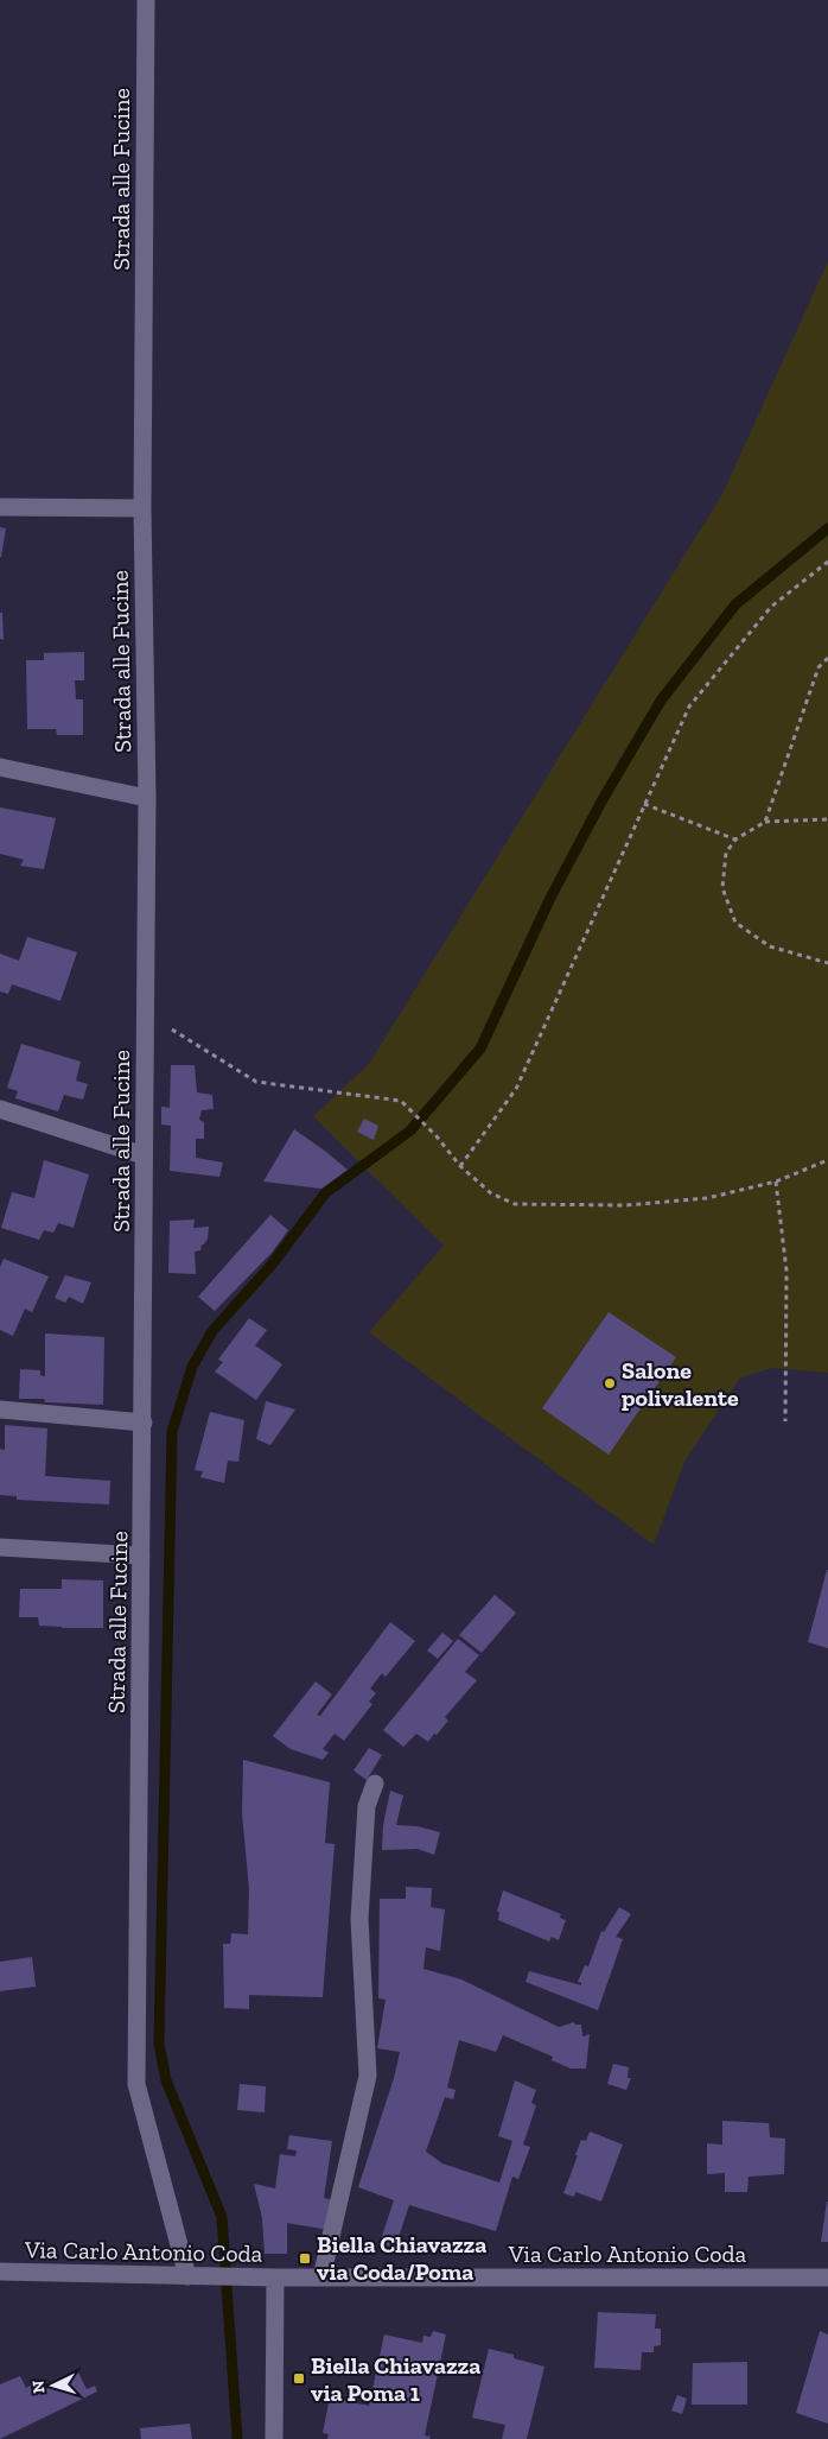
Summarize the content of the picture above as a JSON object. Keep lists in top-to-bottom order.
{
  "streets": {
    "street": ["Strada alle Fucine", "Via Carlo Antonio Coda"]
  },
  "crossings": [
    ["Strada alle Fucine", "Via Carlo Antonio Coda"]
  ],
  "places": {
    "other": ["Salone polivalente"],
    "transit": ["Biella Chiavazza via Coda/Poma", "Biella Chiavazza via Poma 1"]
  },
  "north": "left"
}
